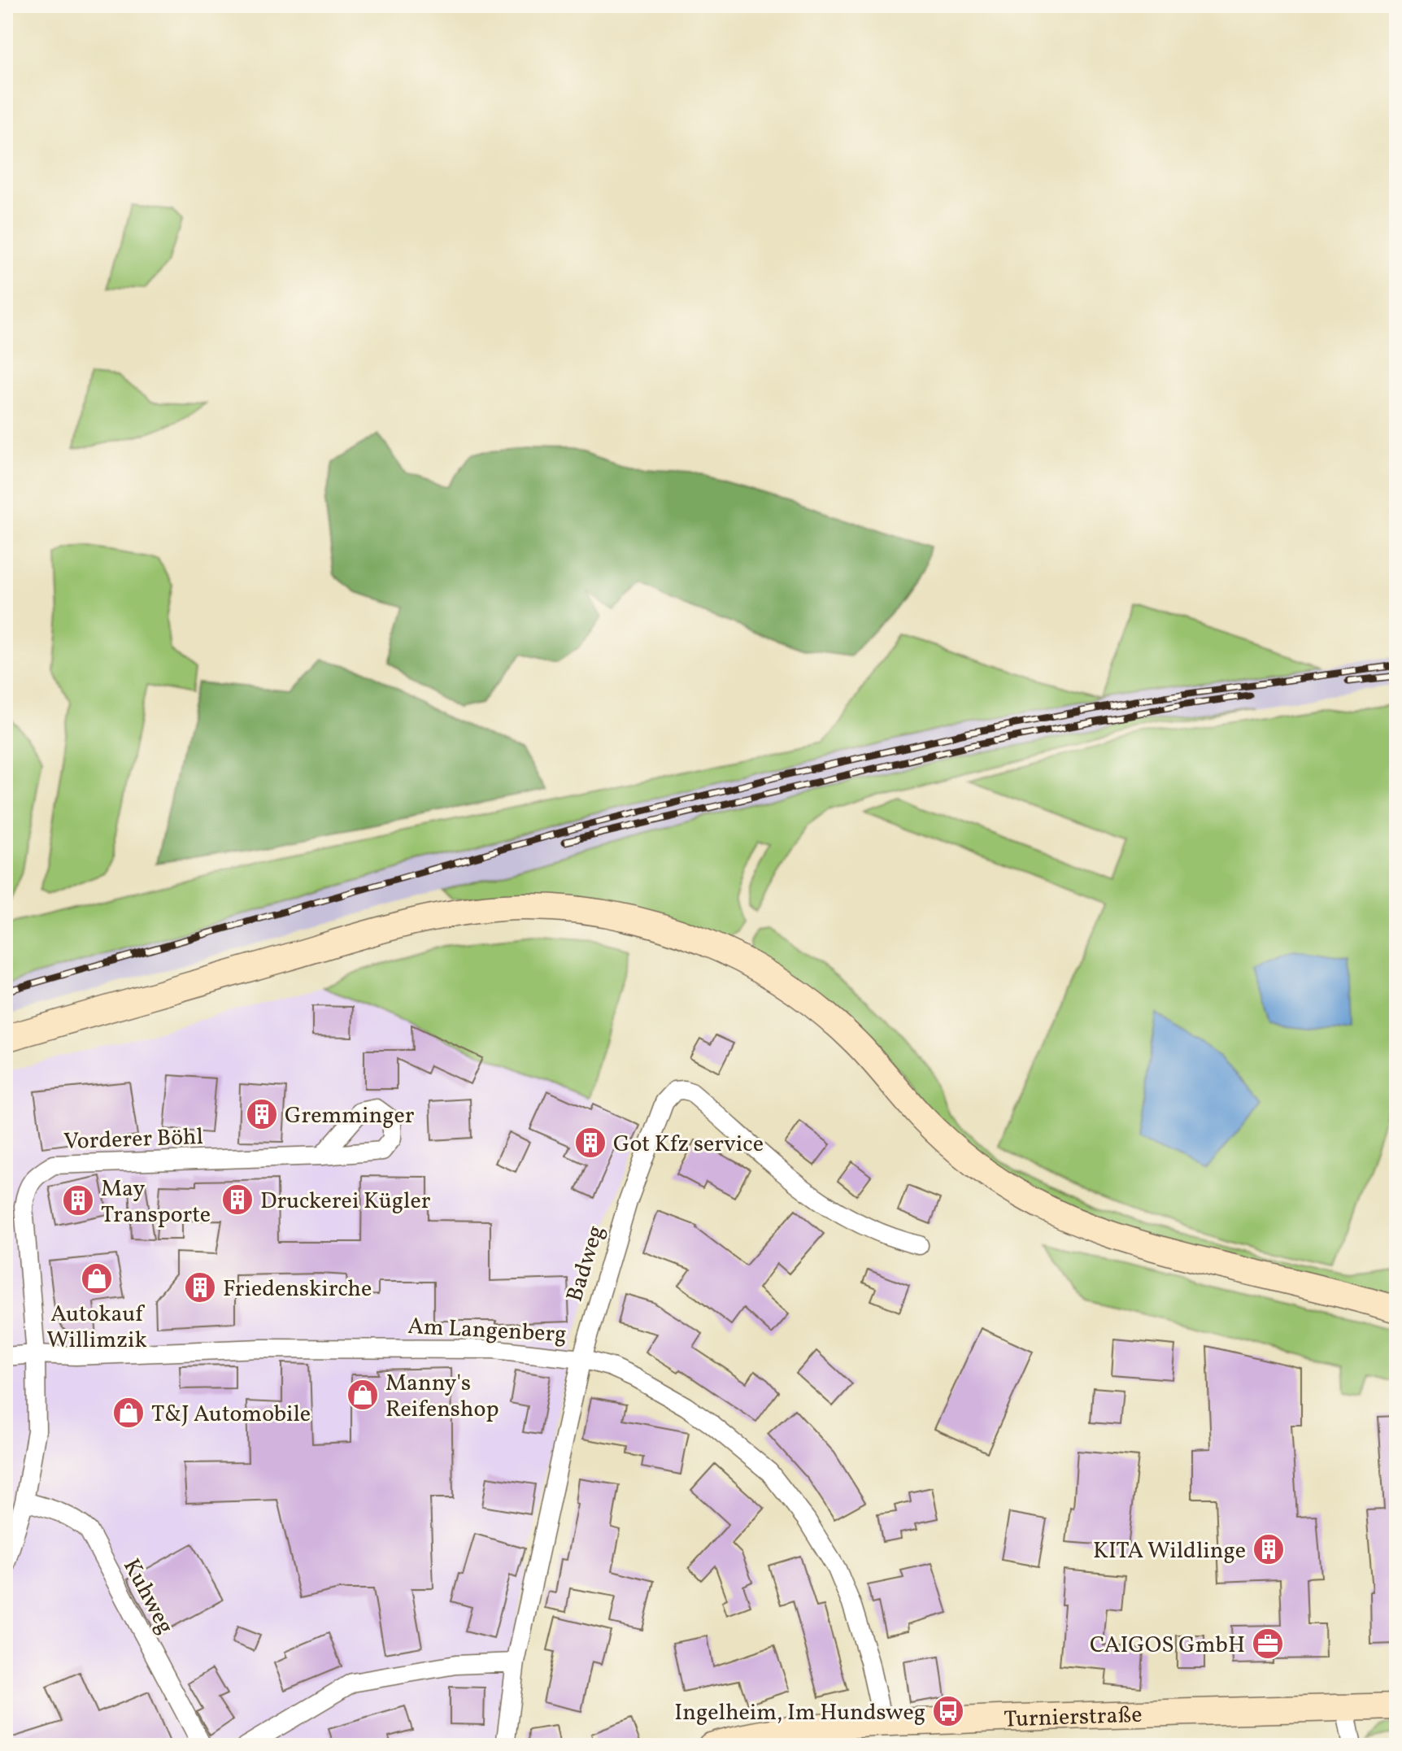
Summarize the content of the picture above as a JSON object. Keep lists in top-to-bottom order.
{
  "streets": {
    "main road": ["Turnierstraße"],
    "street": [
      "Vorderer Böhl",
      "Badweg",
      "Am Langenberg",
      "Kuhweg"
    ]
  },
  "crossings": [
    ["Vorderer Böhl", "Am Langenberg"],
    ["Vorderer Böhl", "Kuhweg"],
    ["Badweg", "Am Langenberg"],
    ["Am Langenberg", "Turnierstraße"]
  ],
  "places": {
    "building": [
      "Gremminger",
      "Got Kfz service",
      "Druckerei Kügler",
      "May Transporte",
      "Friedenskirche",
      "KITA Wildlinge"
    ],
    "shop": ["Autokauf Willimzik", "Manny's Reifenshop", "T&J Automobile"],
    "office": ["CAIGOS GmbH"],
    "bus stop": ["Ingelheim, Im Hundsweg"]
  }
}
